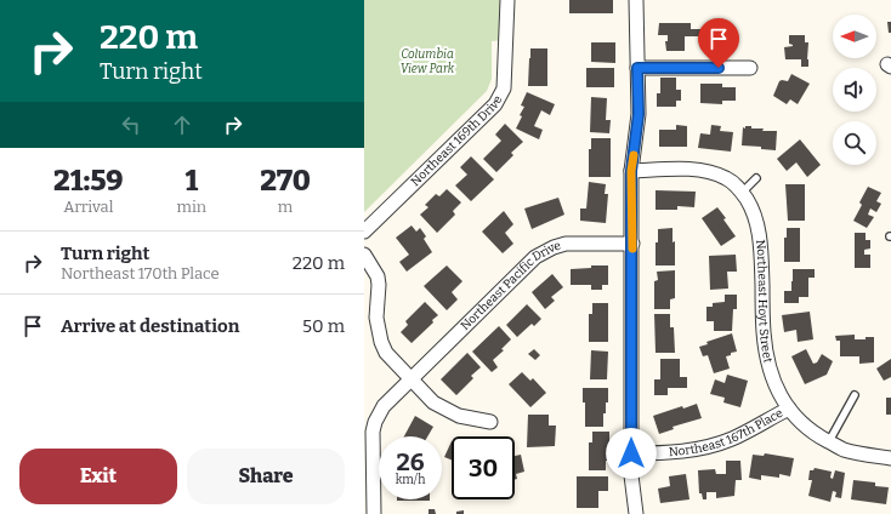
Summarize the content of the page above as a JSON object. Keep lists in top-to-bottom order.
{
  "streets": {
    "street": [
      "Northeast 169th Drive",
      "Northeast Pacific Drive",
      "Northeast Hoyt Street",
      "Northeast 167th Place"
    ]
  },
  "crossings": [
    ["Northeast Hoyt Street", "Northeast 167th Place"]
  ],
  "parks": ["Columbia View Park"],
  "north": "left",
  "page": {
    "turn": ["220 m", "Turn right"],
    "eta": [
      "21:59",
      "Arrival",
      "1",
      "min",
      "270",
      "m"
    ],
    "list": [
      {
        "name": "Turn right",
        "note": "Northeast 170th Place",
        "value": "220 m"
      },
      {
        "name": "Arrive at destination",
        "value": "50 m"
      }
    ],
    "speed": "26 km/h",
    "limit": "30",
    "buttons": ["Exit", "Share"]
  }
}
